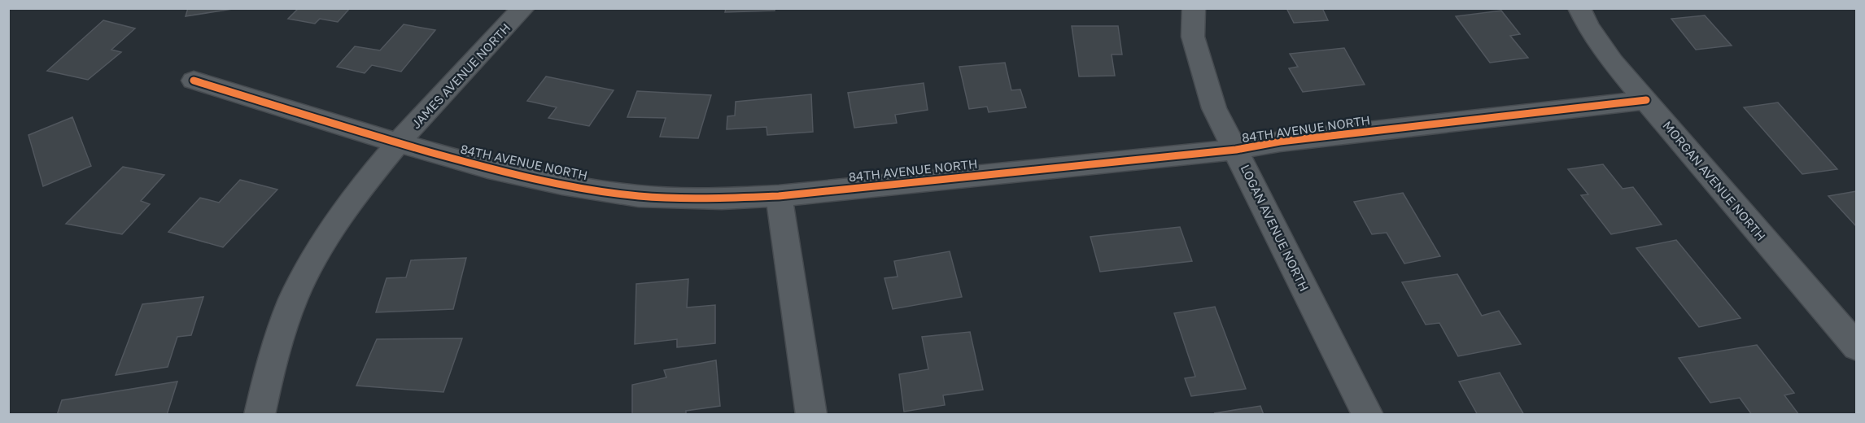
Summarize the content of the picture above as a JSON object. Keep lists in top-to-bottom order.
{
  "streets": {
    "street": [
      "JAMES AVENUE NORTH",
      "84TH AVENUE NORTH",
      "MORGAN AVENUE NORTH",
      "LOGAN AVENUE NORTH"
    ]
  },
  "crossings": [
    ["JAMES AVENUE NORTH", "84TH AVENUE NORTH"],
    ["84TH AVENUE NORTH", "MORGAN AVENUE NORTH"],
    ["84TH AVENUE NORTH", "LOGAN AVENUE NORTH"]
  ]
}
